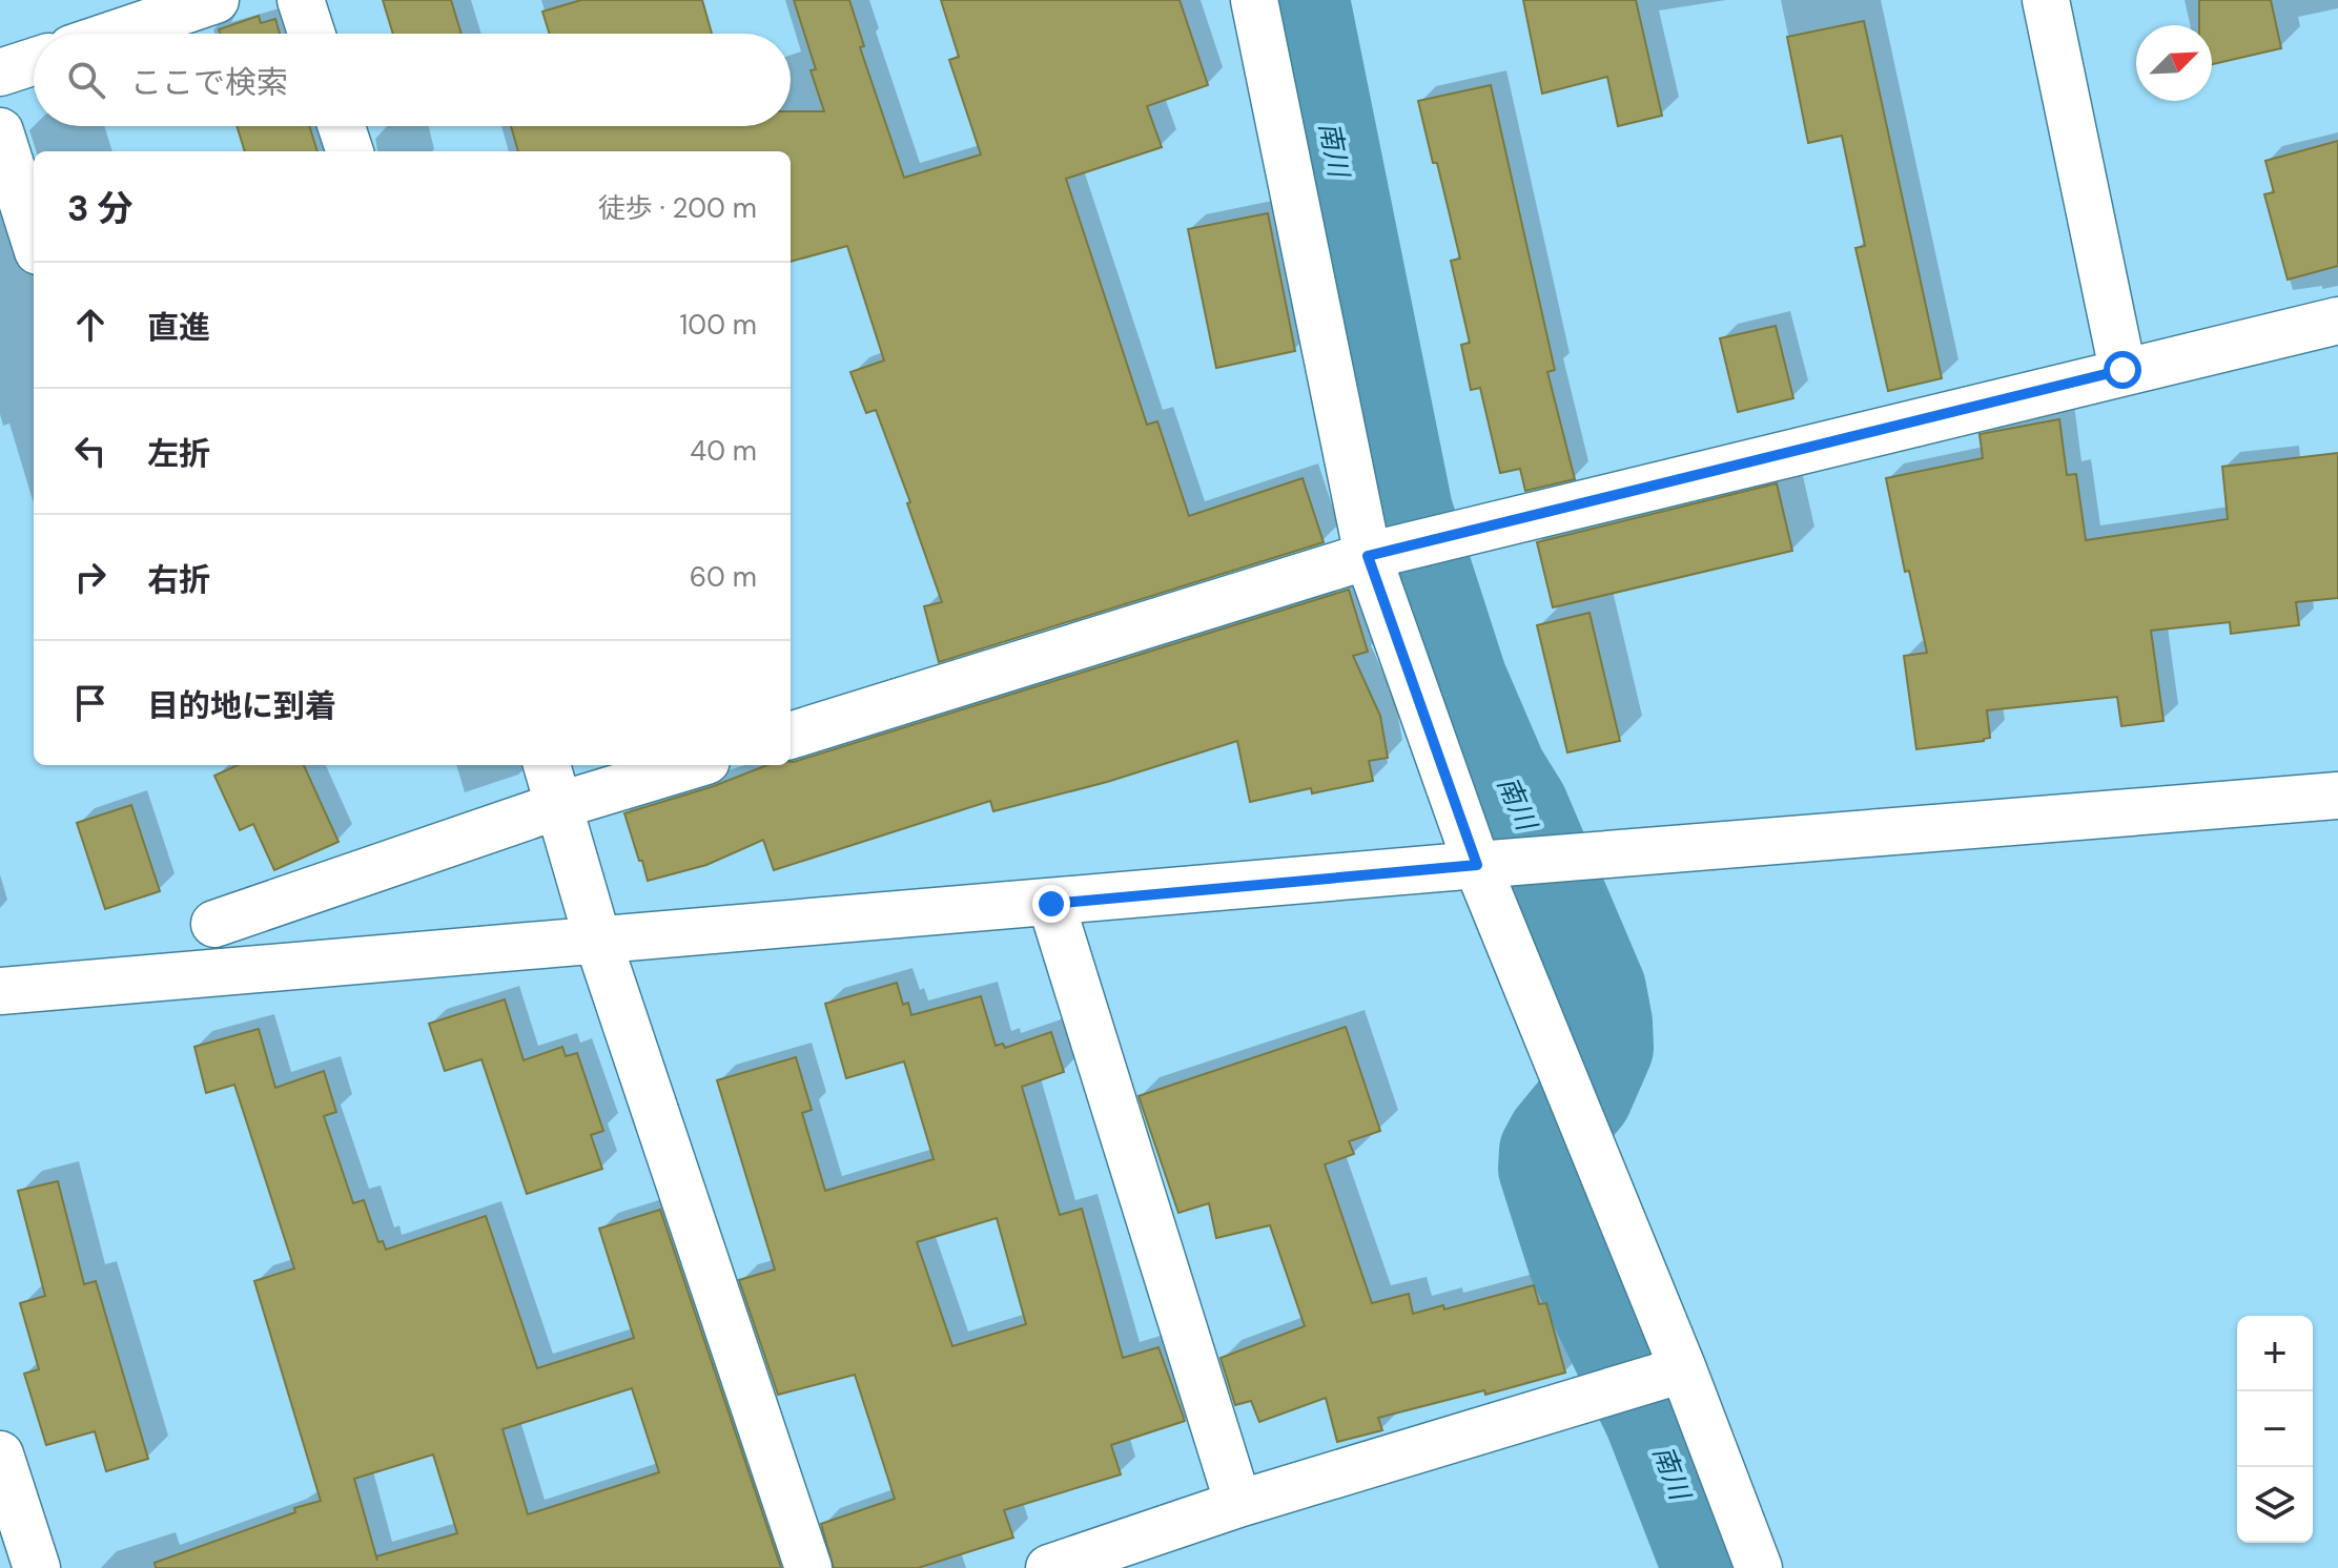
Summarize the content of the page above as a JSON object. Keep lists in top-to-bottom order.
{
  "water": ["南川"],
  "north": "top right",
  "page": {
    "search": "ここで検索",
    "heading": ["3 分", "徒歩 · 200 m"],
    "list": [
      ["直進", "100 m"],
      ["左折", "40 m"],
      ["右折", "60 m"],
      "目的地に到着"
    ],
    "map_buttons": ["+", "−"]
  }
}
